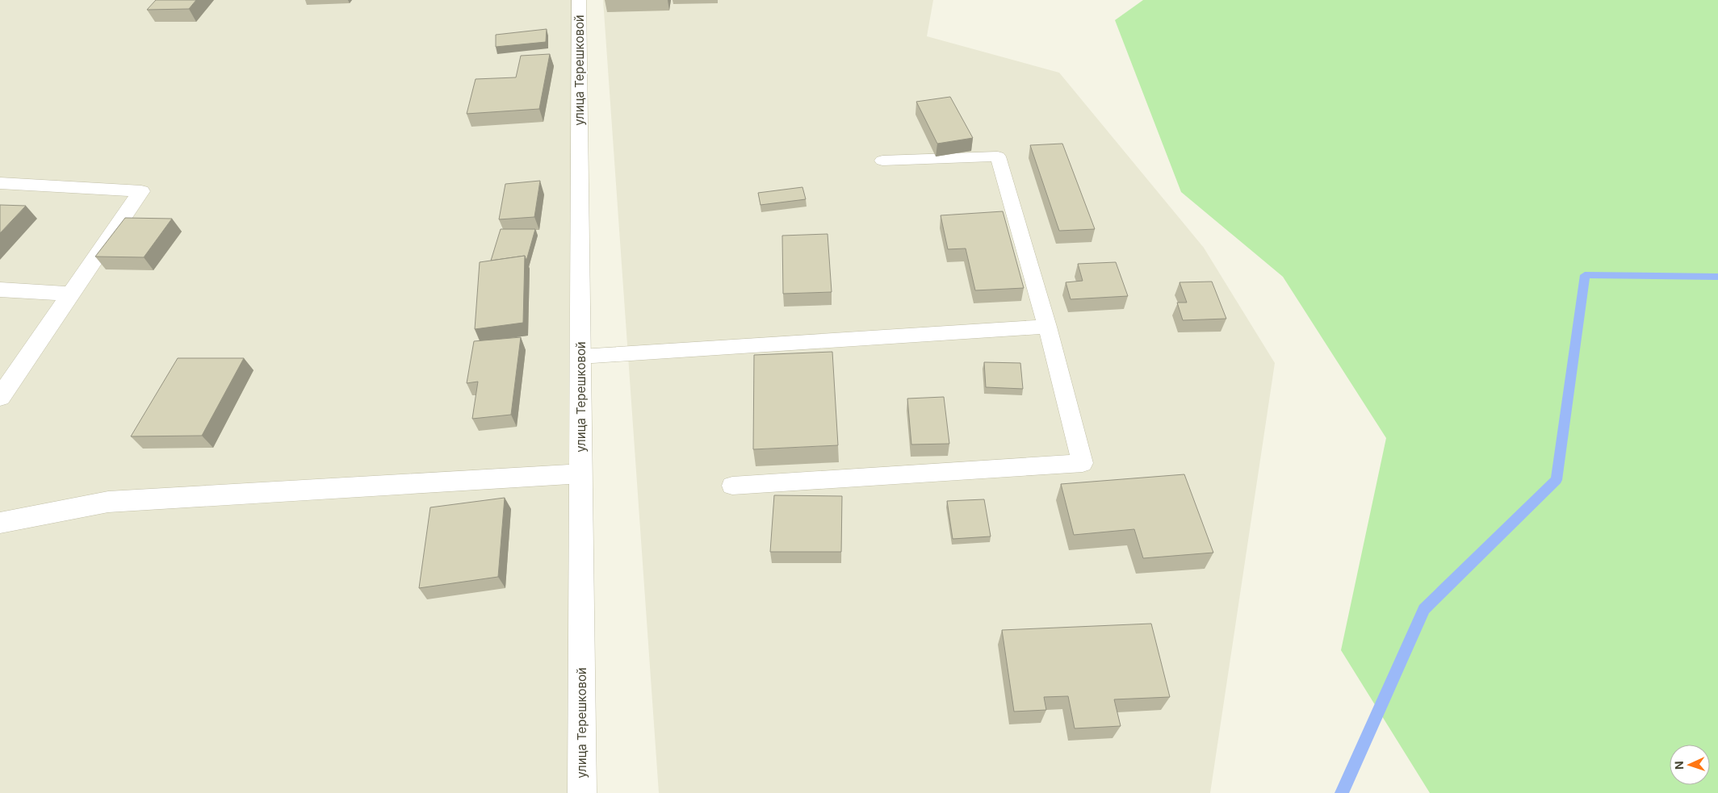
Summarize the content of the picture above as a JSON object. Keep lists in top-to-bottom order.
{
  "streets": {
    "street": ["улица Терешковой"]
  },
  "north": "left"
}
